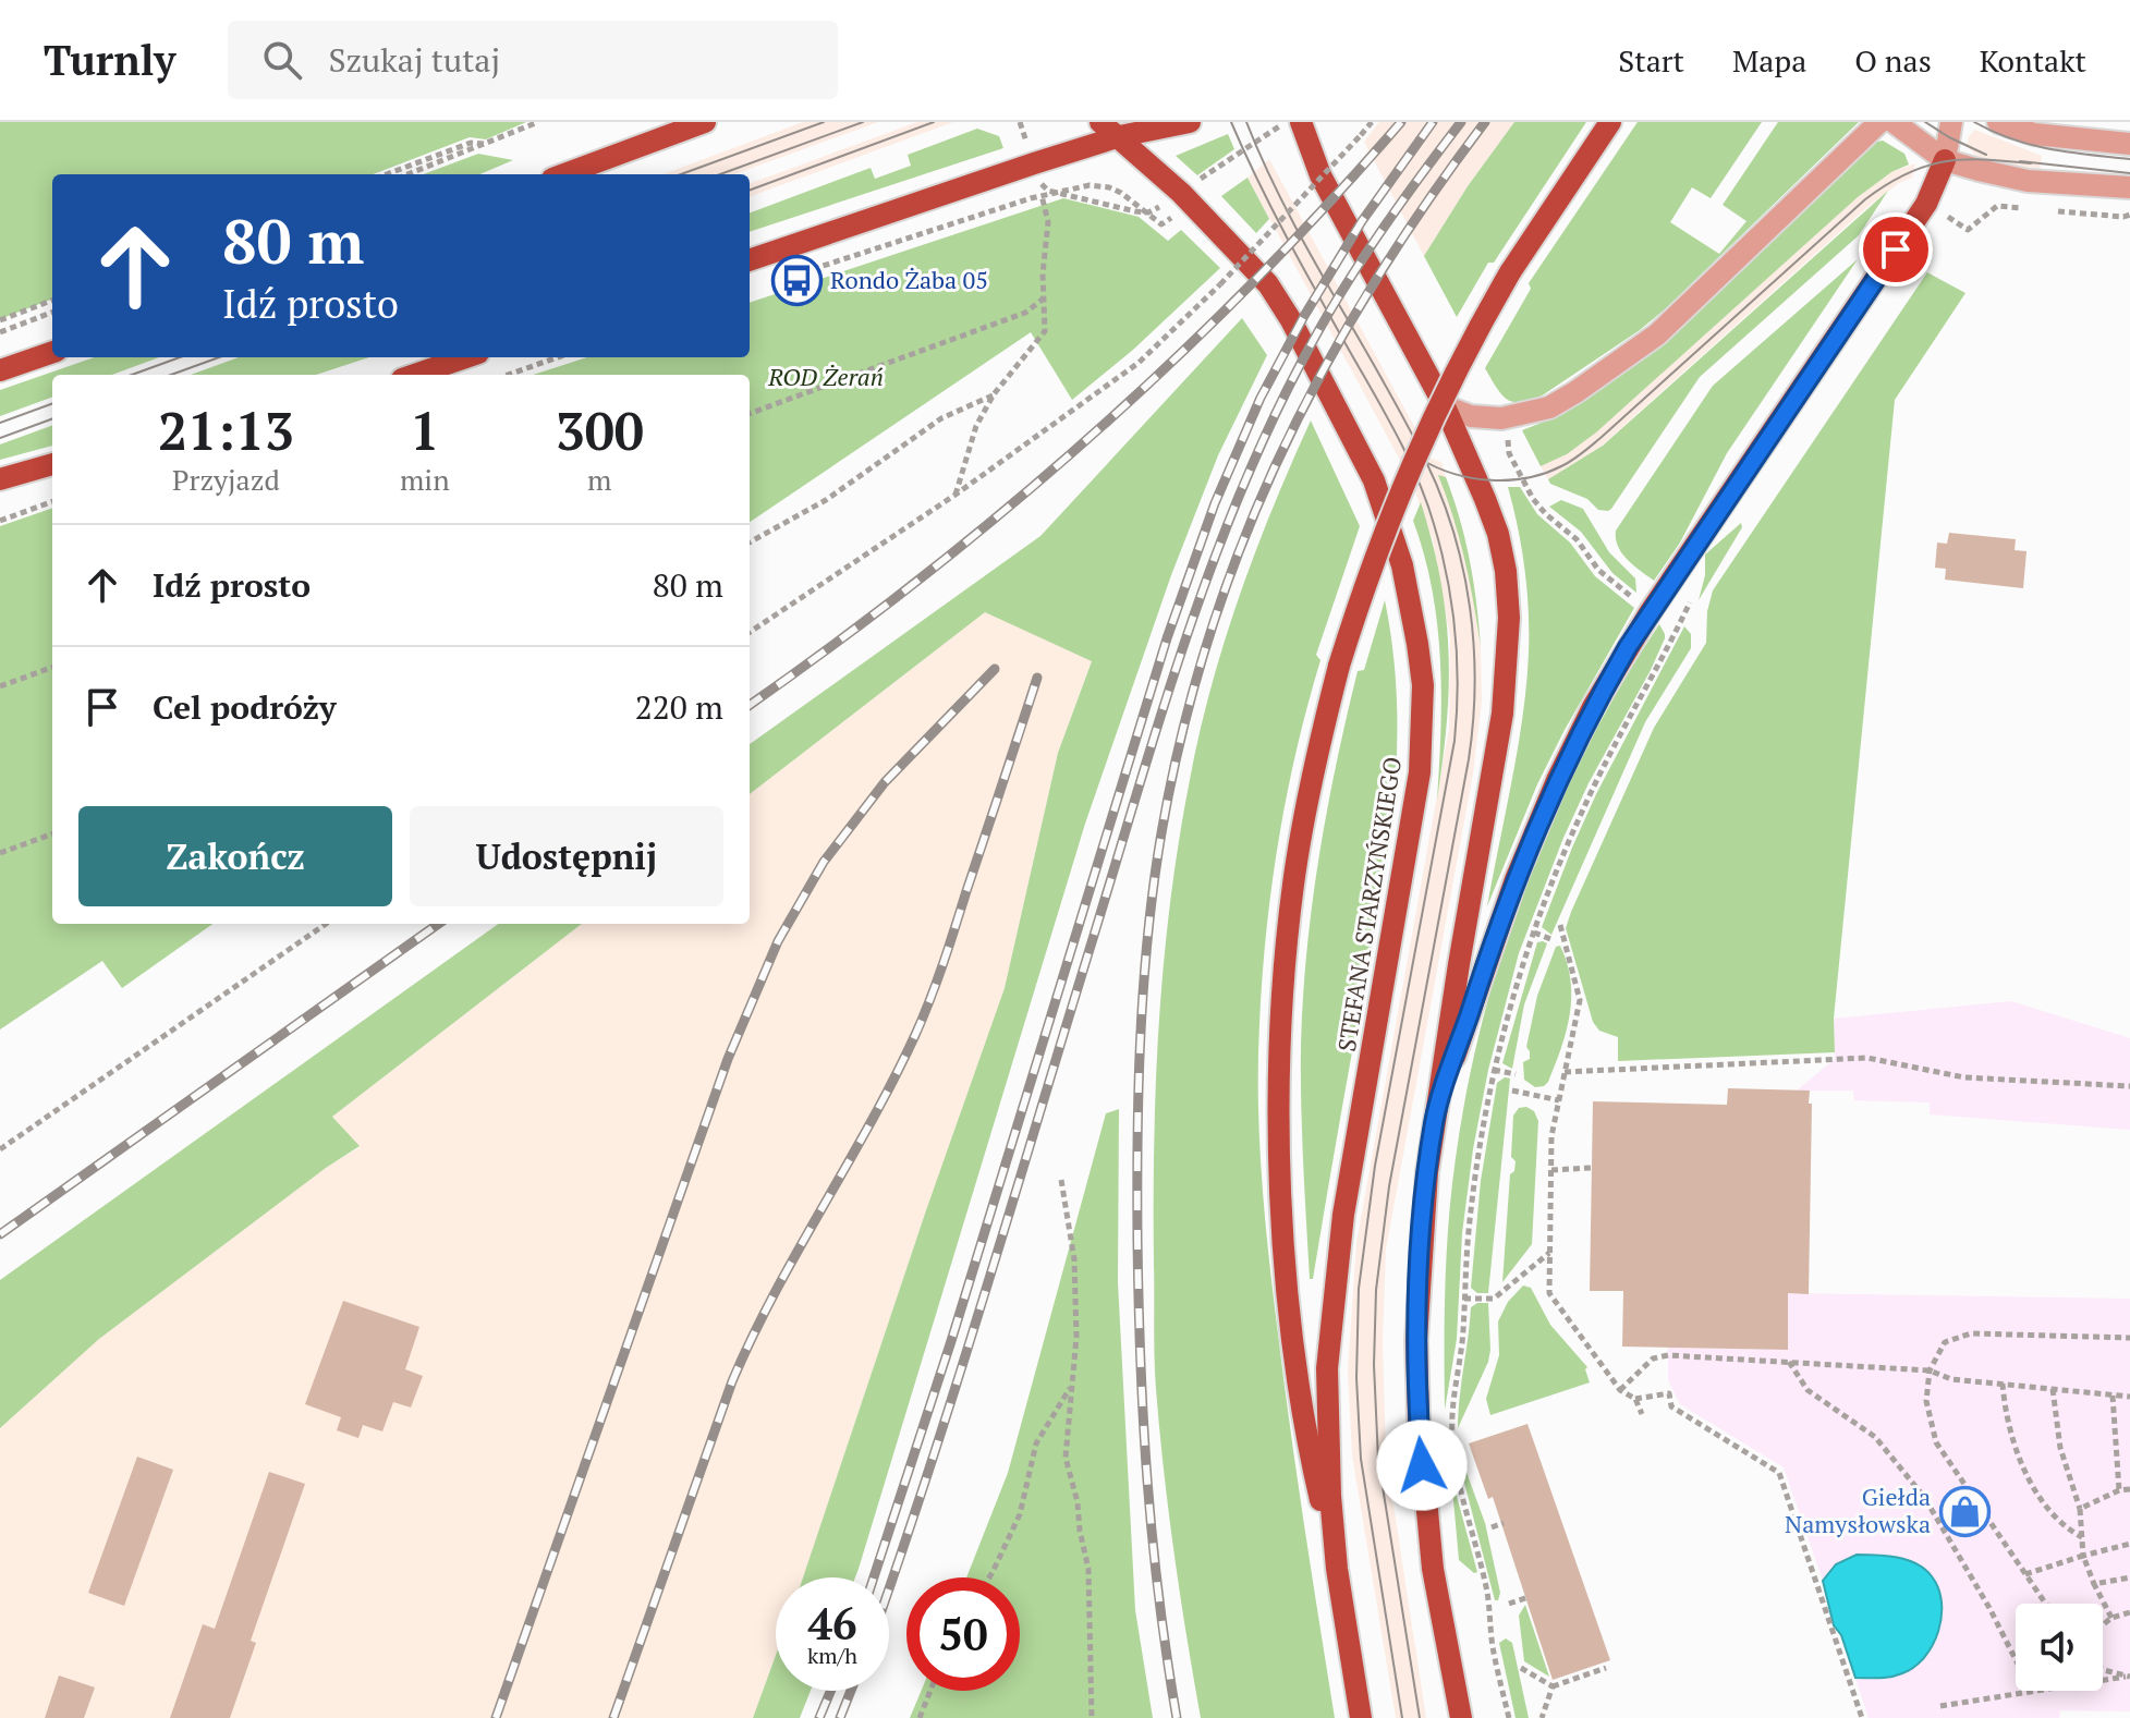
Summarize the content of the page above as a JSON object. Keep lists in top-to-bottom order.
{
  "streets": {
    "main road": ["STEFANA STARZYŃSKIEGO"]
  },
  "parks": ["ROD Żerań"],
  "places": {
    "bus stop": ["Rondo Żaba 05"],
    "shop": ["Giełda Namysłowska"]
  },
  "page": {
    "header": "Turnly",
    "search": "Szukaj tutaj",
    "nav": [
      "Start",
      "Mapa",
      "O nas",
      "Kontakt"
    ],
    "turn": ["80 m", "Idź prosto"],
    "eta": [
      "21:13",
      "Przyjazd",
      "1",
      "min",
      "300",
      "m"
    ],
    "list": [
      {
        "name": "Idź prosto",
        "value": "80 m"
      },
      {
        "name": "Cel podróży",
        "value": "220 m"
      }
    ],
    "buttons": ["Zakończ", "Udostępnij"],
    "speed": "46 km/h",
    "limit": "50"
  }
}
